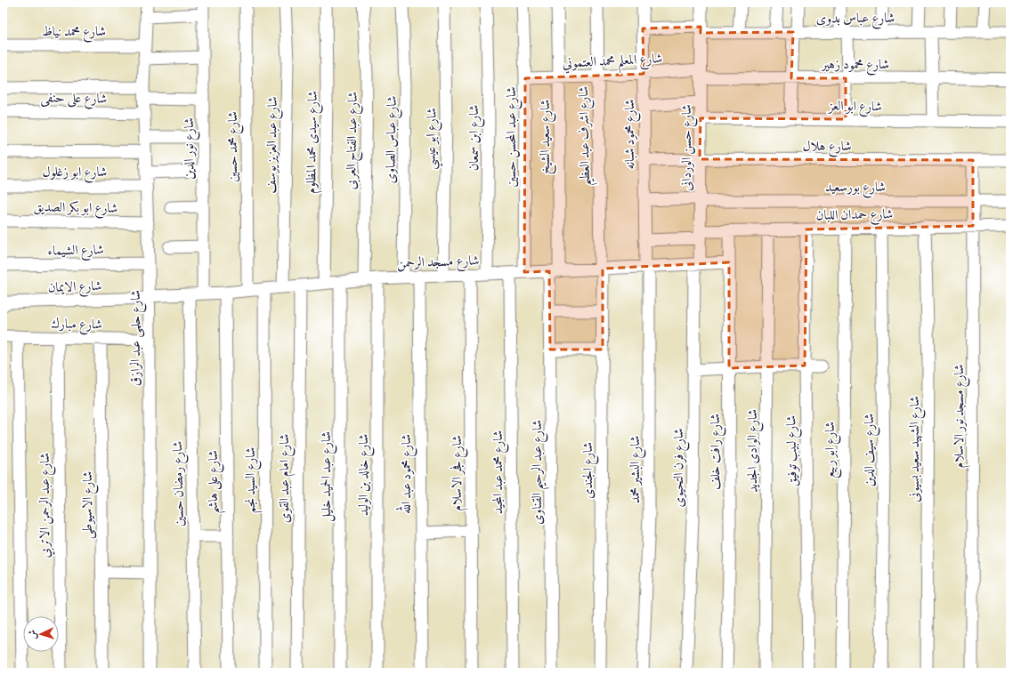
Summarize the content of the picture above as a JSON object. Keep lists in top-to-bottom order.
{
  "streets": {
    "street": [
      "شارع عباس بدوى",
      "شارع محمد نياظ",
      "شارع المعلم محمد العتموني",
      "شارع محمود زهير",
      "شارع على حنفى",
      "شارع ابو العز",
      "شارع محمود شبانه",
      "شارع اشرف عبد العظيم",
      "شارع عبد المحسن حسين",
      "شارع سعيد الشيخ",
      "شارع ابن سمعان",
      "شارع ابو عيسي",
      "شارع عباس الصاوى",
      "شارع عبد الفتاح العربى",
      "شارع سيدى محمد المظلوم",
      "شارع عبد العزيز يوسف",
      "شارع هلال",
      "شارع محمد حسين",
      "شارع حسن الوردانى",
      "شارع نور الدين",
      "شارع ابو زغلول",
      "شارع بورسعيد",
      "شارع ابو بكر الصديق",
      "شارع حمدان اللبان",
      "شارع الشيماء",
      "شارع مسجد الرحمن",
      "شارع الايمان",
      "شارع مبارك",
      "شارع حلمى عبد الرازق",
      "شارع مسجد نور الاسلام",
      "شارع الشهيد سعيد بسيونى",
      "شارع ابو ربيع",
      "شارع سيف الدين",
      "شارع الوادى الجديد",
      "شارع لبيب توفيق",
      "شارع رافت خلف",
      "شارع فرن التحيوى",
      "شارع البشير محمد",
      "شارع الجندى",
      "شارع محمد عبد المجيد",
      "شارع عبد الرحيم القناوى",
      "شارع فجر الاسلام",
      "شارع محمود عبد الله",
      "شارع خالد بن الوليد",
      "شارع عبد الحميد خليل",
      "شارع امام عبد القوى",
      "شارع السيد نجم",
      "شارع على هاشم",
      "شارع رمضان حسين",
      "شارع عبد الرحمن الاتربي",
      "شارع الاسيوطى"
    ]
  },
  "crossings": [
    ["شارع عباس بدوى", "شارع محمود شبانه"],
    ["شارع عباس بدوى", "شارع حسن الوردانى"],
    ["شارع محمد نياظ", "شارع حلمى عبد الرازق"],
    ["شارع المعلم محمد العتموني", "شارع محمود زهير"],
    ["شارع المعلم محمد العتموني", "شارع محمود شبانه"],
    ["شارع المعلم محمد العتموني", "شارع اشرف عبد العظيم"],
    ["شارع المعلم محمد العتموني", "شارع عبد المحسن حسين"],
    ["شارع المعلم محمد العتموني", "شارع سعيد الشيخ"],
    ["شارع المعلم محمد العتموني", "شارع حسن الوردانى"],
    ["شارع محمود زهير", "شارع حسن الوردانى"],
    ["شارع على حنفى", "شارع حلمى عبد الرازق"],
    ["شارع ابو العز", "شارع حسن الوردانى"],
    ["شارع محمود شبانه", "شارع هلال"],
    ["شارع محمود شبانه", "شارع بورسعيد"],
    ["شارع محمود شبانه", "شارع حمدان اللبان"],
    ["شارع محمود شبانه", "شارع مسجد الرحمن"],
    ["شارع محمود شبانه", "شارع البشير محمد"],
    ["شارع اشرف عبد العظيم", "شارع مسجد الرحمن"],
    ["شارع اشرف عبد العظيم", "شارع الجندى"],
    ["شارع عبد المحسن حسين", "شارع مسجد الرحمن"],
    ["شارع سعيد الشيخ", "شارع مسجد الرحمن"],
    ["شارع سعيد الشيخ", "شارع عبد الرحيم القناوى"],
    ["شارع ابن سمعان", "شارع مسجد الرحمن"],
    ["شارع ابو عيسي", "شارع مسجد الرحمن"],
    ["شارع عباس الصاوى", "شارع مسجد الرحمن"],
    ["شارع عبد الفتاح العربى", "شارع مسجد الرحمن"],
    ["شارع سيدى محمد المظلوم", "شارع مسجد الرحمن"],
    ["شارع عبد العزيز يوسف", "شارع مسجد الرحمن"],
    ["شارع هلال", "شارع حسن الوردانى"],
    ["شارع هلال", "شارع مسجد نور الاسلام"],
    ["شارع محمد حسين", "شارع مسجد الرحمن"],
    ["شارع حسن الوردانى", "شارع بورسعيد"],
    ["شارع حسن الوردانى", "شارع حمدان اللبان"],
    ["شارع حسن الوردانى", "شارع مسجد الرحمن"],
    ["شارع حسن الوردانى", "شارع فرن التحيوى"],
    ["شارع نور الدين", "شارع مسجد الرحمن"],
    ["شارع ابو زغلول", "شارع حلمى عبد الرازق"],
    ["شارع بورسعيد", "شارع مسجد نور الاسلام"],
    ["شارع ابو بكر الصديق", "شارع حلمى عبد الرازق"],
    ["شارع حمدان اللبان", "شارع مسجد نور الاسلام"],
    ["شارع حمدان اللبان", "شارع الشهيد سعيد بسيونى"],
    ["شارع حمدان اللبان", "شارع ابو ربيع"],
    ["شارع حمدان اللبان", "شارع سيف الدين"],
    ["شارع حمدان اللبان", "شارع الوادى الجديد"],
    ["شارع حمدان اللبان", "شارع لبيب توفيق"],
    ["شارع حمدان اللبان", "شارع رافت خلف"],
    ["شارع الشيماء", "شارع حلمى عبد الرازق"],
    ["شارع مسجد الرحمن", "شارع الايمان"],
    ["شارع مسجد الرحمن", "شارع حلمى عبد الرازق"],
    ["شارع مسجد الرحمن", "شارع رافت خلف"],
    ["شارع مسجد الرحمن", "شارع فرن التحيوى"],
    ["شارع مسجد الرحمن", "شارع البشير محمد"],
    ["شارع مسجد الرحمن", "شارع الجندى"],
    ["شارع مسجد الرحمن", "شارع محمد عبد المجيد"],
    ["شارع مسجد الرحمن", "شارع عبد الرحيم القناوى"],
    ["شارع مسجد الرحمن", "شارع فجر الاسلام"],
    ["شارع مسجد الرحمن", "شارع محمود عبد الله"],
    ["شارع مسجد الرحمن", "شارع خالد بن الوليد"],
    ["شارع مسجد الرحمن", "شارع عبد الحميد خليل"],
    ["شارع مسجد الرحمن", "شارع امام عبد القوى"],
    ["شارع مسجد الرحمن", "شارع السيد نجم"],
    ["شارع مسجد الرحمن", "شارع على هاشم"],
    ["شارع مسجد الرحمن", "شارع رمضان حسين"],
    ["شارع الايمان", "شارع حلمى عبد الرازق"],
    ["شارع مبارك", "شارع حلمى عبد الرازق"],
    ["شارع مبارك", "شارع عبد الرحمن الاتربي"],
    ["شارع مبارك", "شارع الاسيوطى"]
  ],
  "north": "left"
}
